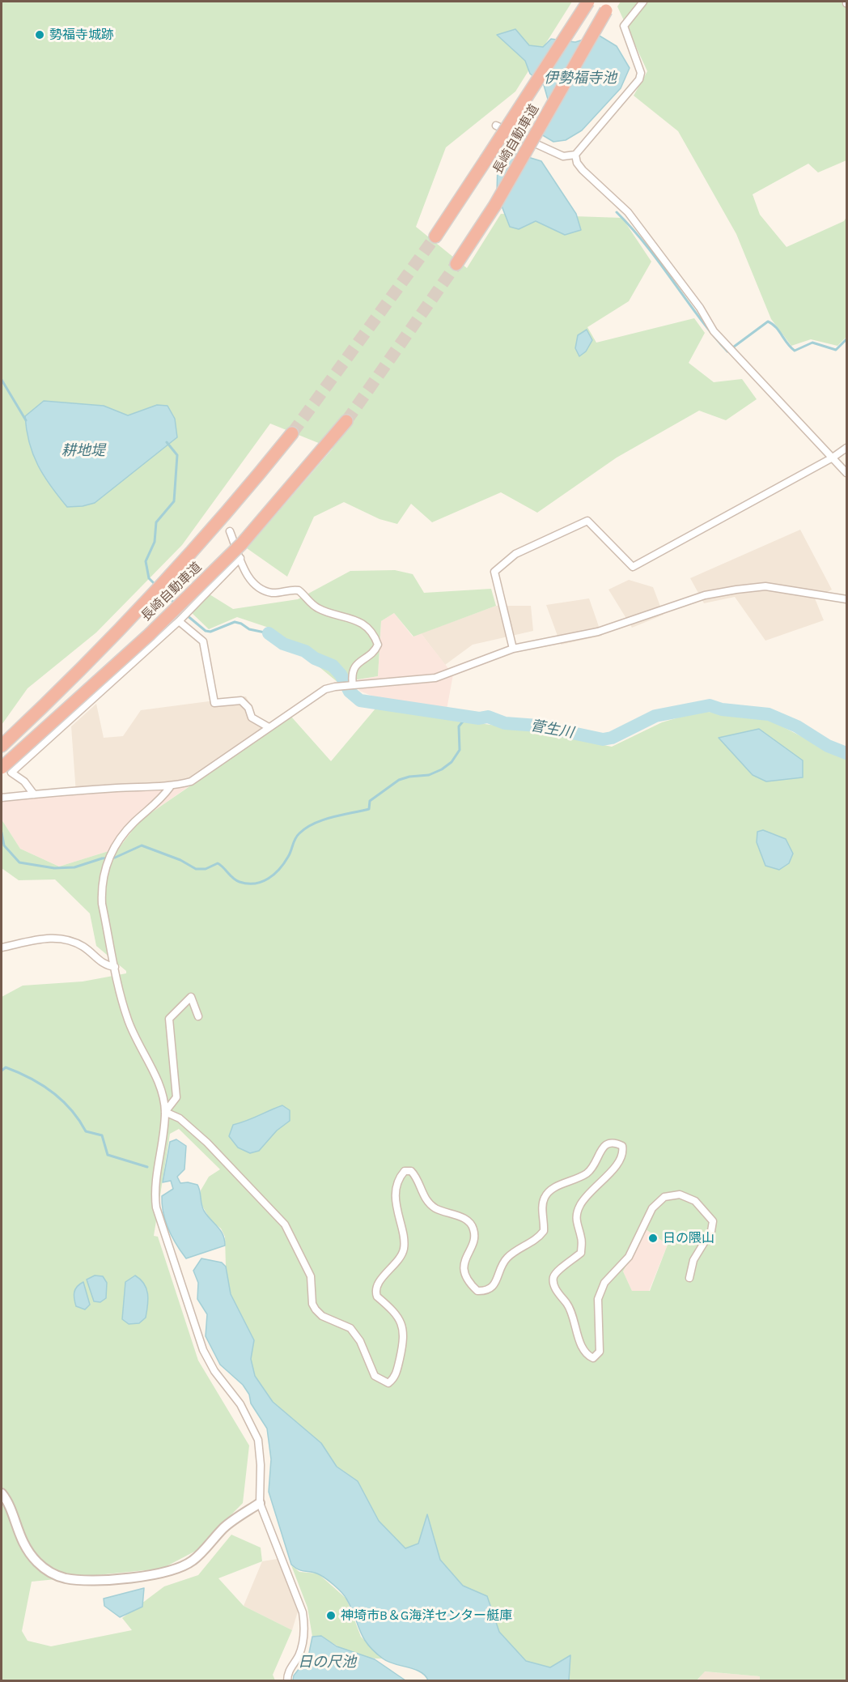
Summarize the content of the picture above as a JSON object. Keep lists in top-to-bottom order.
{
  "streets": {
    "highway": ["長崎自動車道"]
  },
  "water": [
    "伊勢福寺池",
    "耕地堤",
    "菅生川",
    "日の尺池"
  ],
  "places": ["勢福寺城跡", "日の隈山", "神埼市B＆G海洋センター艇庫"]
}
